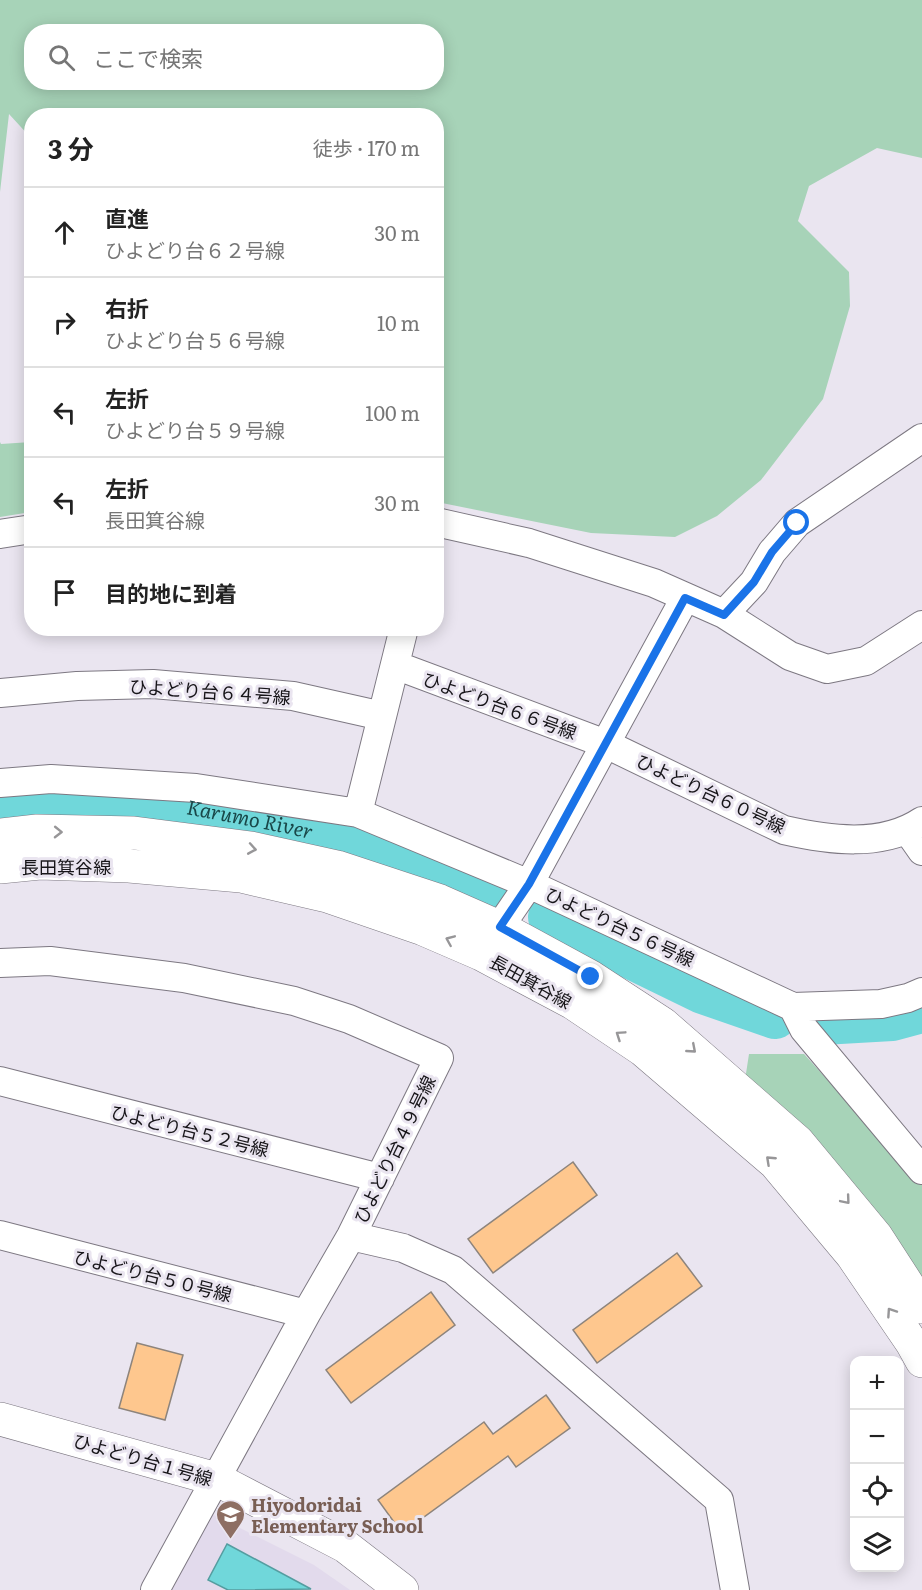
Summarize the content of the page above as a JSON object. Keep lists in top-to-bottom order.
{
  "streets": {
    "street": [
      "ひよどり台６４号線",
      "ひよどり台６６号線",
      "ひよどり台６０号線",
      "長田箕谷線",
      "ひよどり台５６号線",
      "ひよどり台５２号線",
      "ひよどり台４９号線",
      "ひよどり台５０号線",
      "ひよどり台１号線"
    ]
  },
  "crossings": [
    ["ひよどり台６６号線", "ひよどり台６０号線"],
    ["ひよどり台５２号線", "ひよどり台４９号線"],
    ["ひよどり台４９号線", "ひよどり台５０号線"],
    ["ひよどり台４９号線", "ひよどり台１号線"]
  ],
  "water": ["Karumo River"],
  "places": {
    "school or university": ["Hiyodoridai Elementary School"]
  },
  "page": {
    "search": "ここで検索",
    "heading": ["3 分", "徒歩 · 170 m"],
    "list": [
      ["直進", "ひよどり台６２号線", "30 m"],
      ["右折", "ひよどり台５６号線", "10 m"],
      ["左折", "ひよどり台５９号線", "100 m"],
      ["左折", "長田箕谷線", "30 m"],
      "目的地に到着"
    ],
    "map_buttons": ["+", "−"]
  }
}
